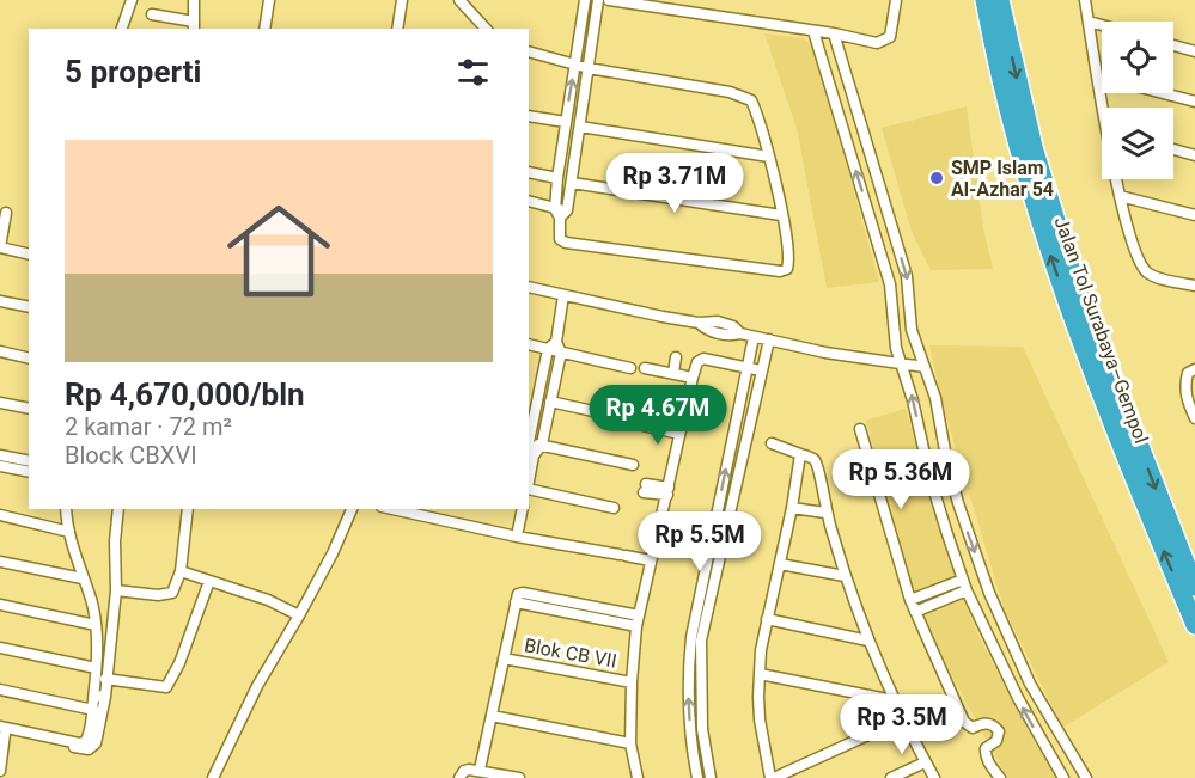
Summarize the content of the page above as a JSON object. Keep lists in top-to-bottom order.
{
  "streets": {
    "highway": ["Jalan Tol Surabaya–Gempol"],
    "street": ["Blok CB VII"]
  },
  "places": ["SMP Islam Al-Azhar 54"],
  "page": {
    "heading": "5 properti",
    "list": [
      {
        "name": "Rp 4,670,000/bln",
        "note": "2 kamar · 72 m² · Block CBXVI"
      }
    ],
    "price": [
      "Rp 3.71M",
      "Rp 4.67M",
      "Rp 5.36M",
      "Rp 5.5M",
      "Rp 3.5M"
    ]
  }
}
